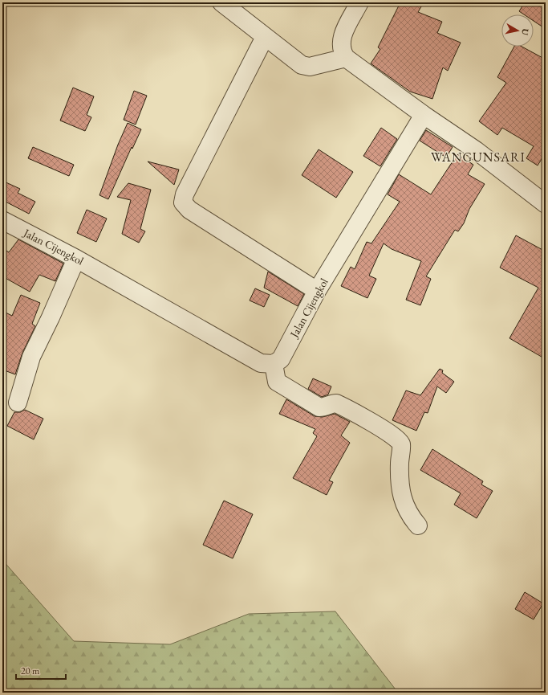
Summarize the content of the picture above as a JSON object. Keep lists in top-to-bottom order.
{
  "streets": {
    "street": ["Jalan Cijengkol"]
  },
  "districts": ["WANGUNSARI"],
  "scale_bar": "20 m",
  "north": "right"
}
